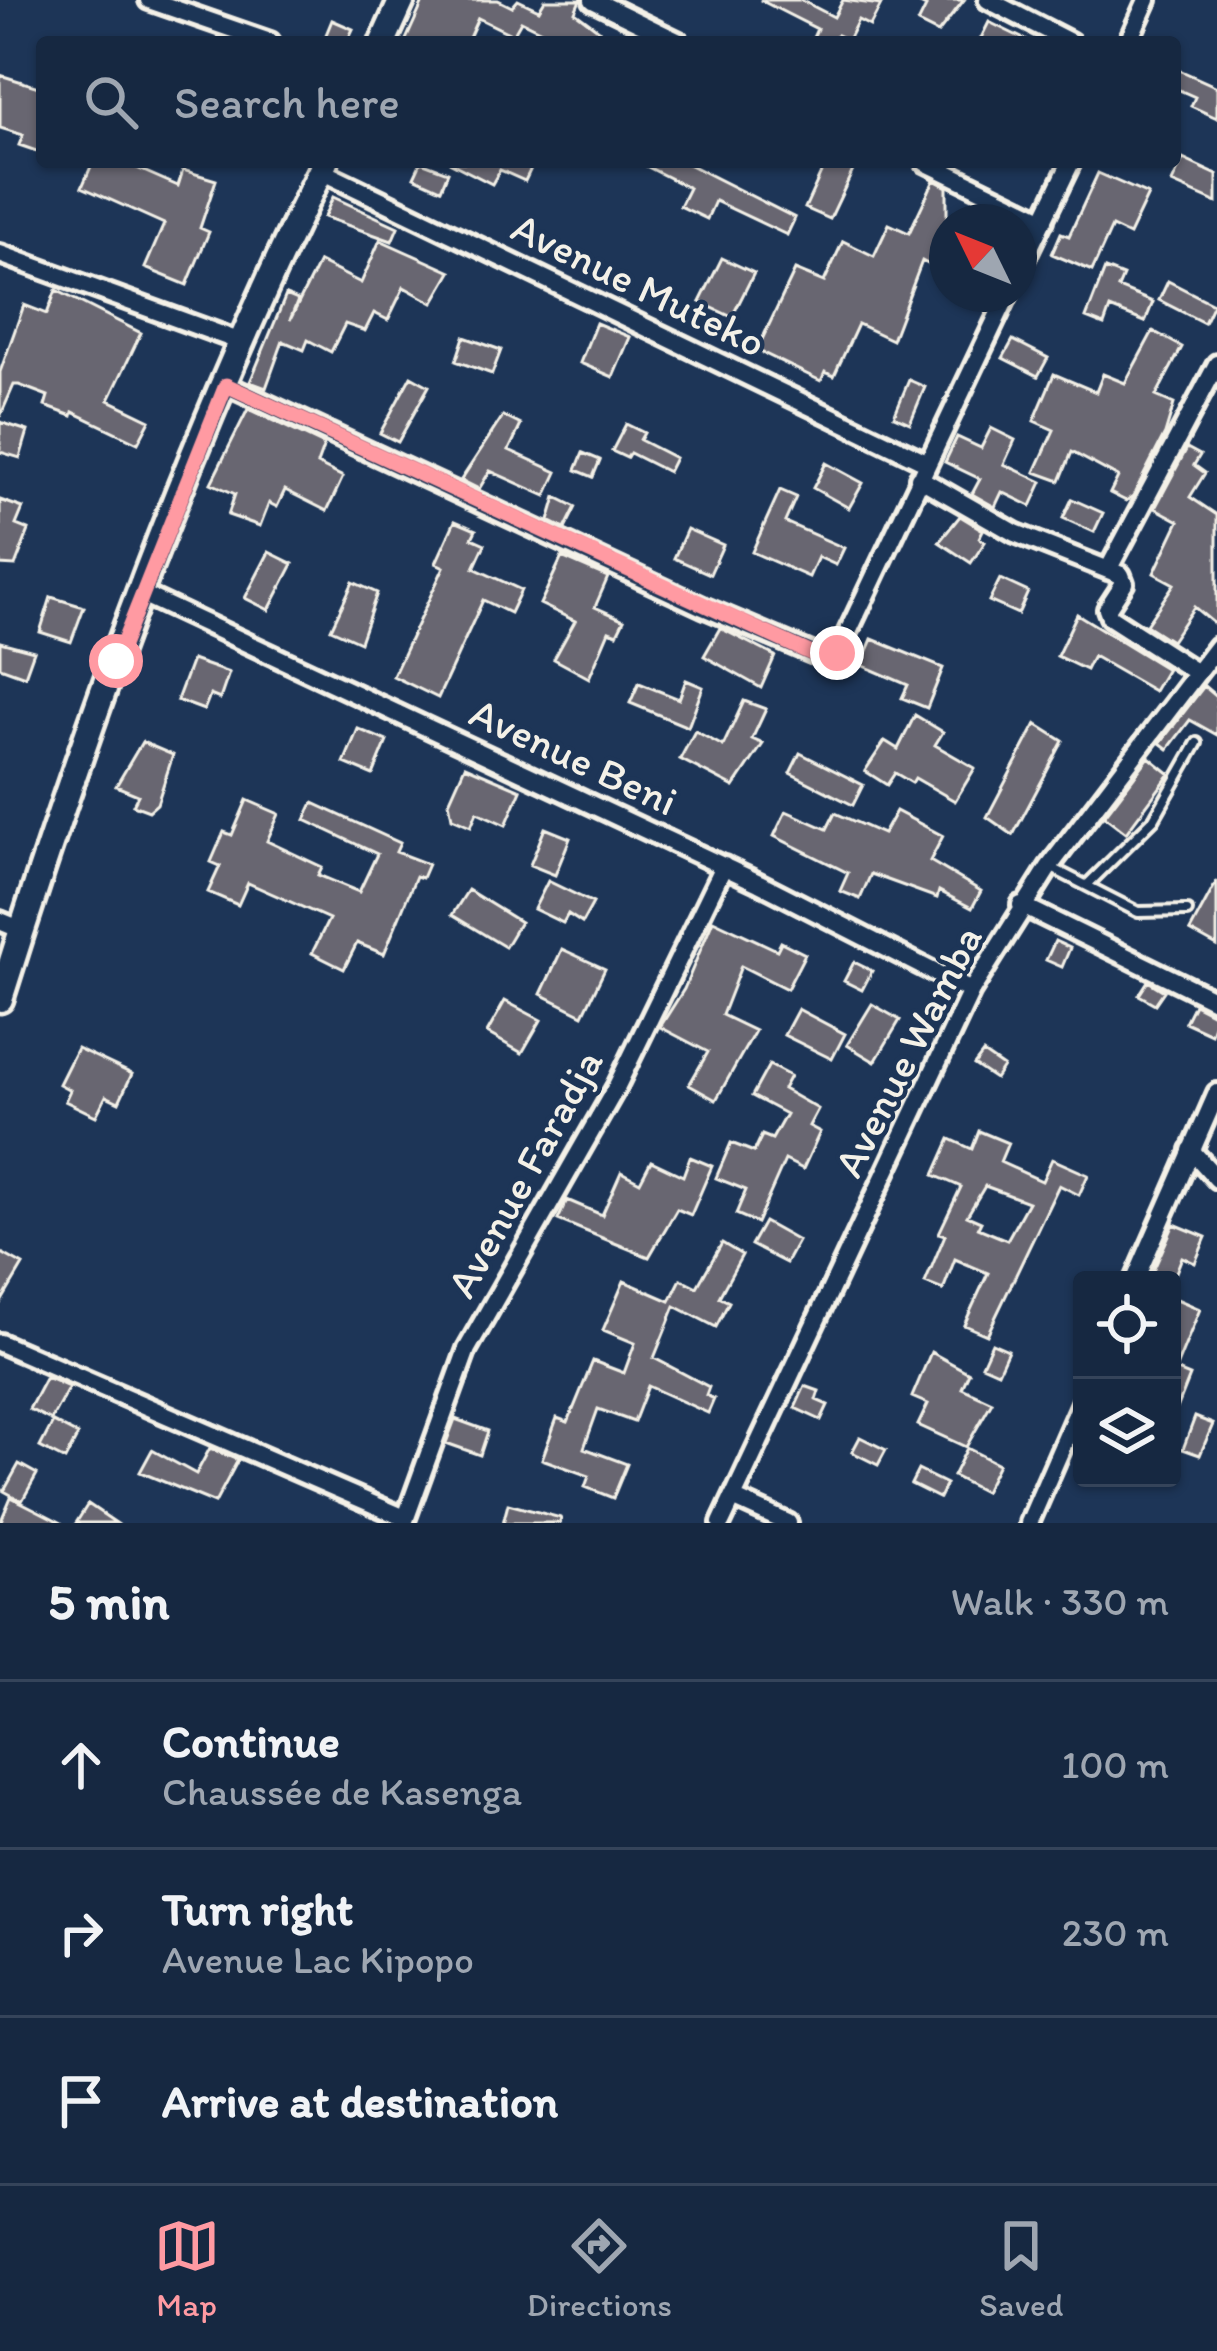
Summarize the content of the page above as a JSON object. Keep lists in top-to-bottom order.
{
  "streets": {
    "street": [
      "Avenue Muteko",
      "Avenue Beni",
      "Avenue Wamba",
      "Avenue Faradja"
    ]
  },
  "crossings": [
    ["Avenue Beni", "Avenue Wamba"],
    ["Avenue Beni", "Avenue Faradja"]
  ],
  "north": "top left",
  "page": {
    "search": "Search here",
    "heading": ["5 min", "Walk · 330 m"],
    "list": [
      ["Continue", "Chaussée de Kasenga", "100 m"],
      ["Turn right", "Avenue Lac Kipopo", "230 m"],
      "Arrive at destination"
    ],
    "nav": ["Map", "Directions", "Saved"]
  }
}
